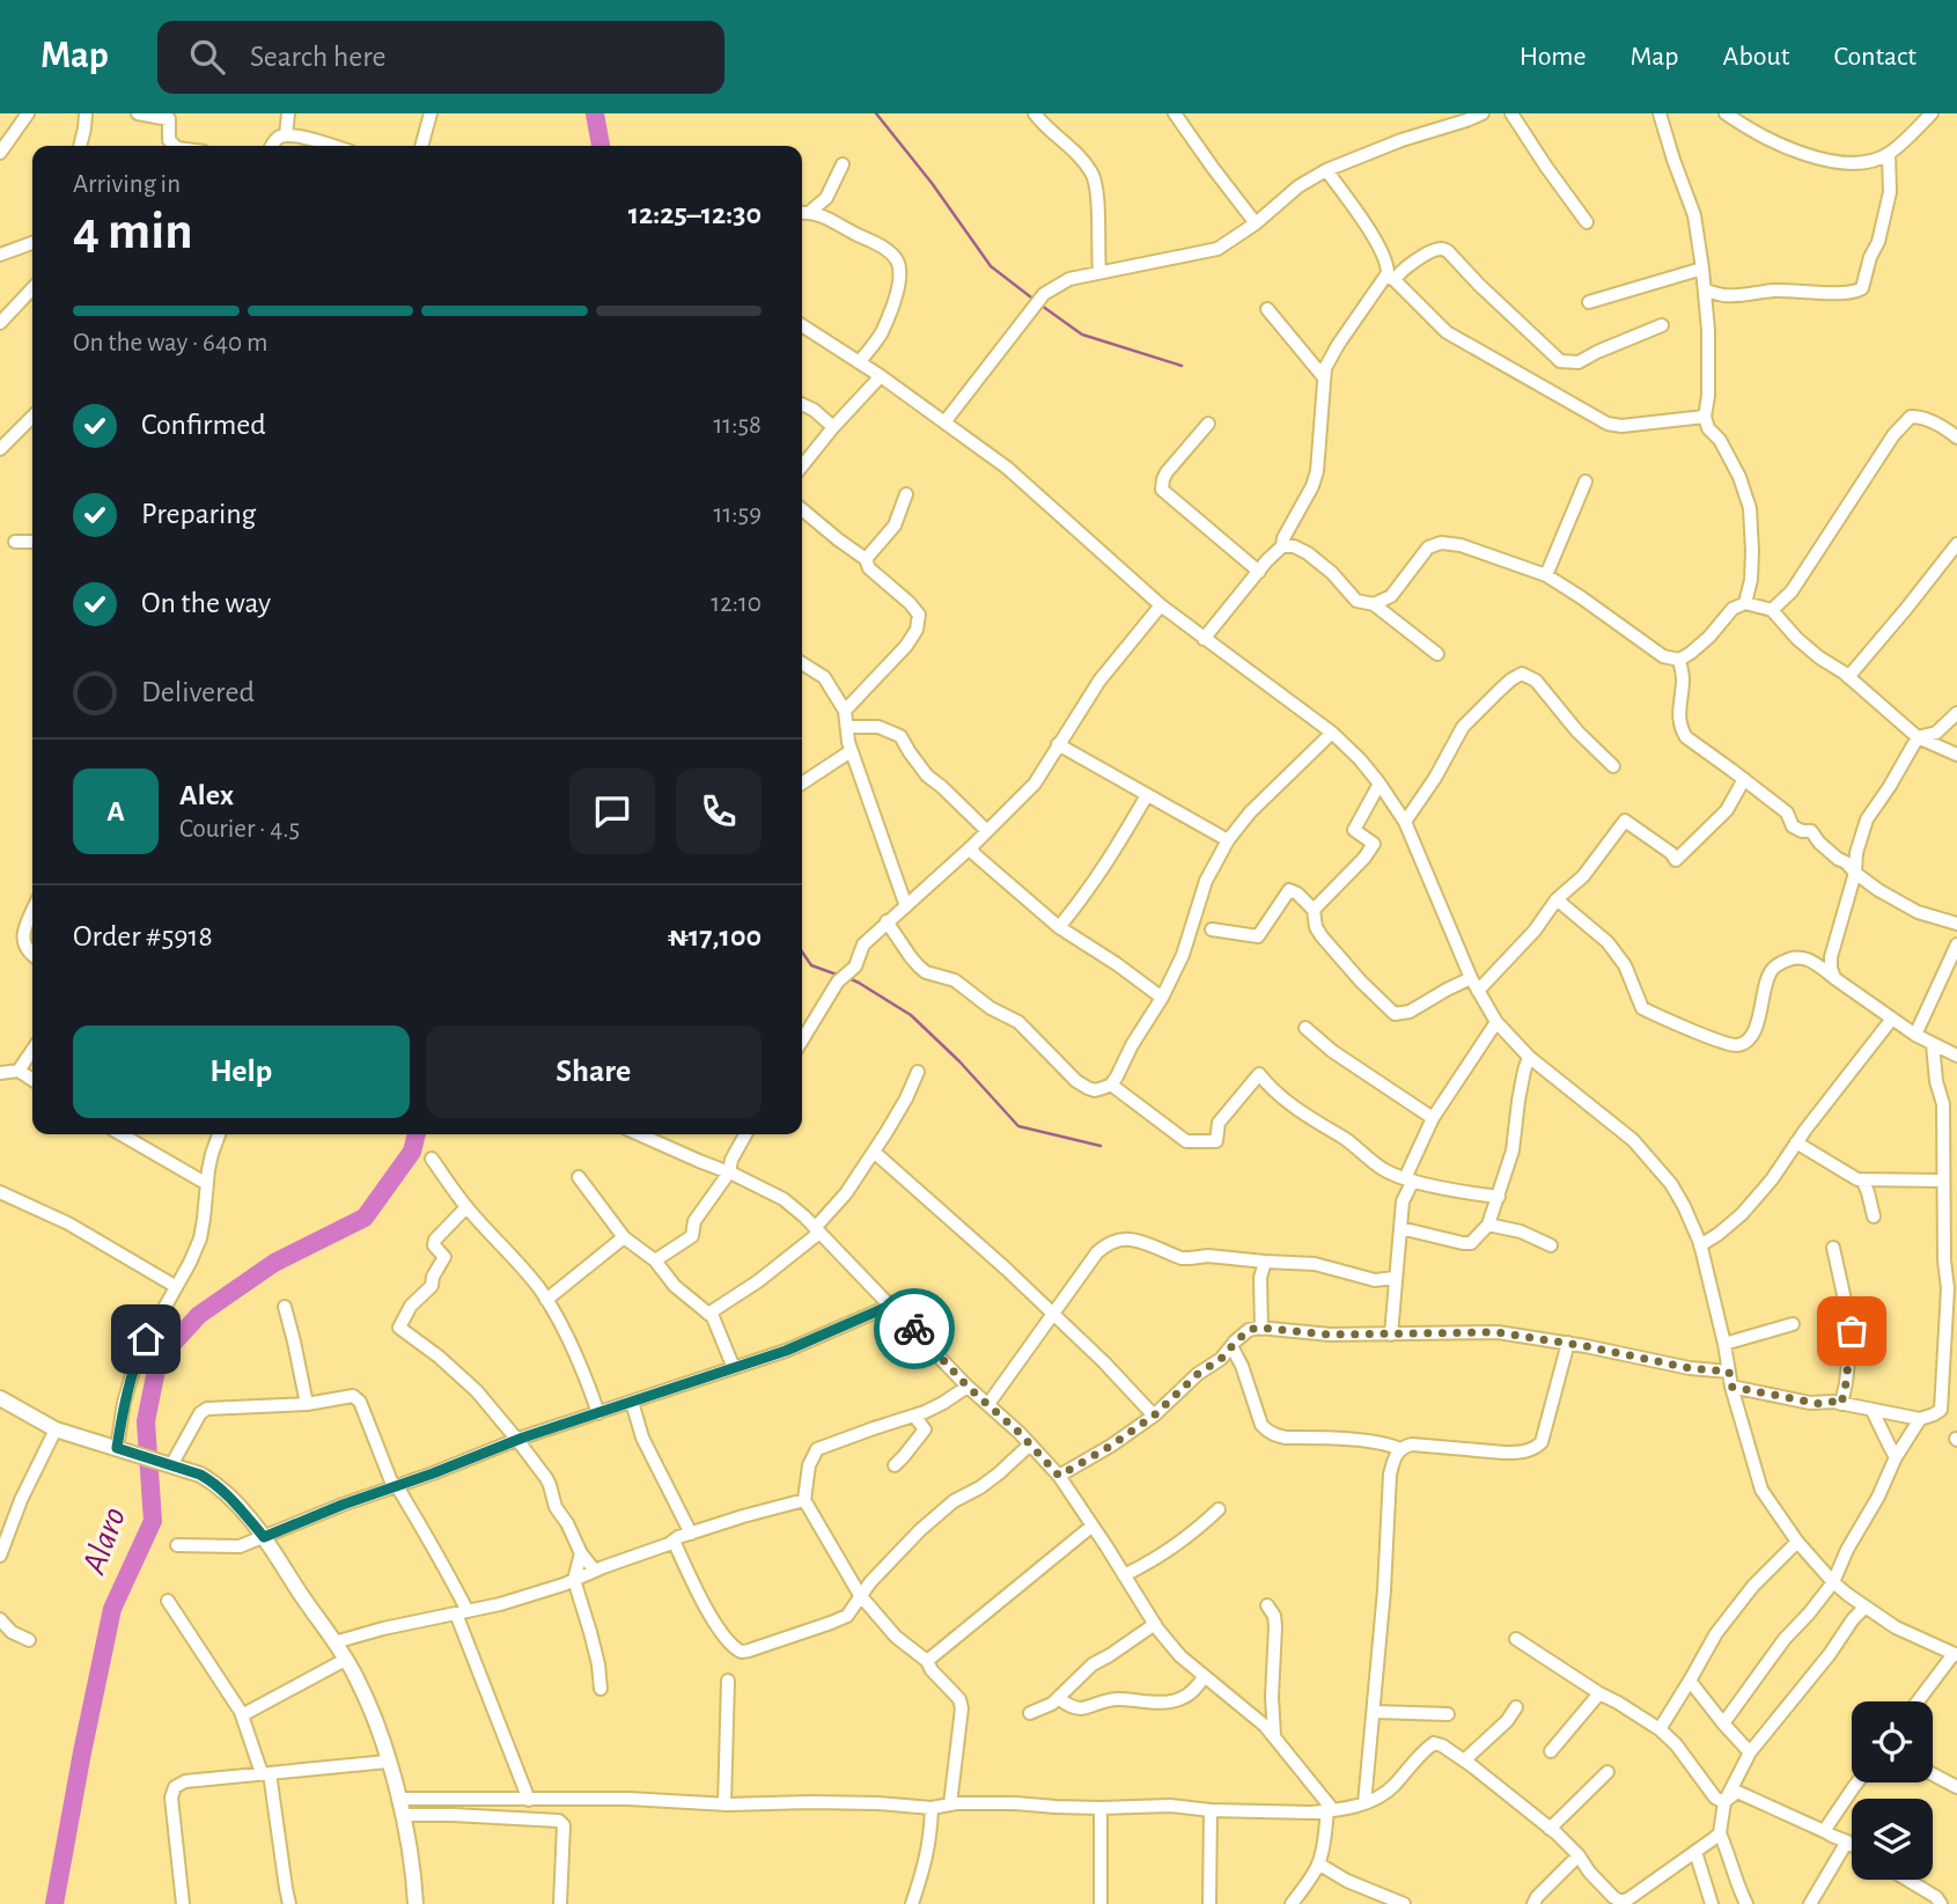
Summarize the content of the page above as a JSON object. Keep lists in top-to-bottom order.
{
  "water": ["Alaro"],
  "page": {
    "header": "Map",
    "search": "Search here",
    "nav": [
      "Home",
      "Map",
      "About",
      "Contact"
    ],
    "heading": ["4 min", "Arriving in", "12:25–12:30"],
    "panel": [
      "Alex",
      "Courier · 4.5",
      "Order #5918",
      "₦17,100"
    ],
    "bar": "On the way · 640 m",
    "list": [
      ["Confirmed", "11:58"],
      ["Preparing", "11:59"],
      ["On the way", "12:10"],
      "Delivered"
    ],
    "round": "A",
    "buttons": ["Help", "Share"]
  }
}
